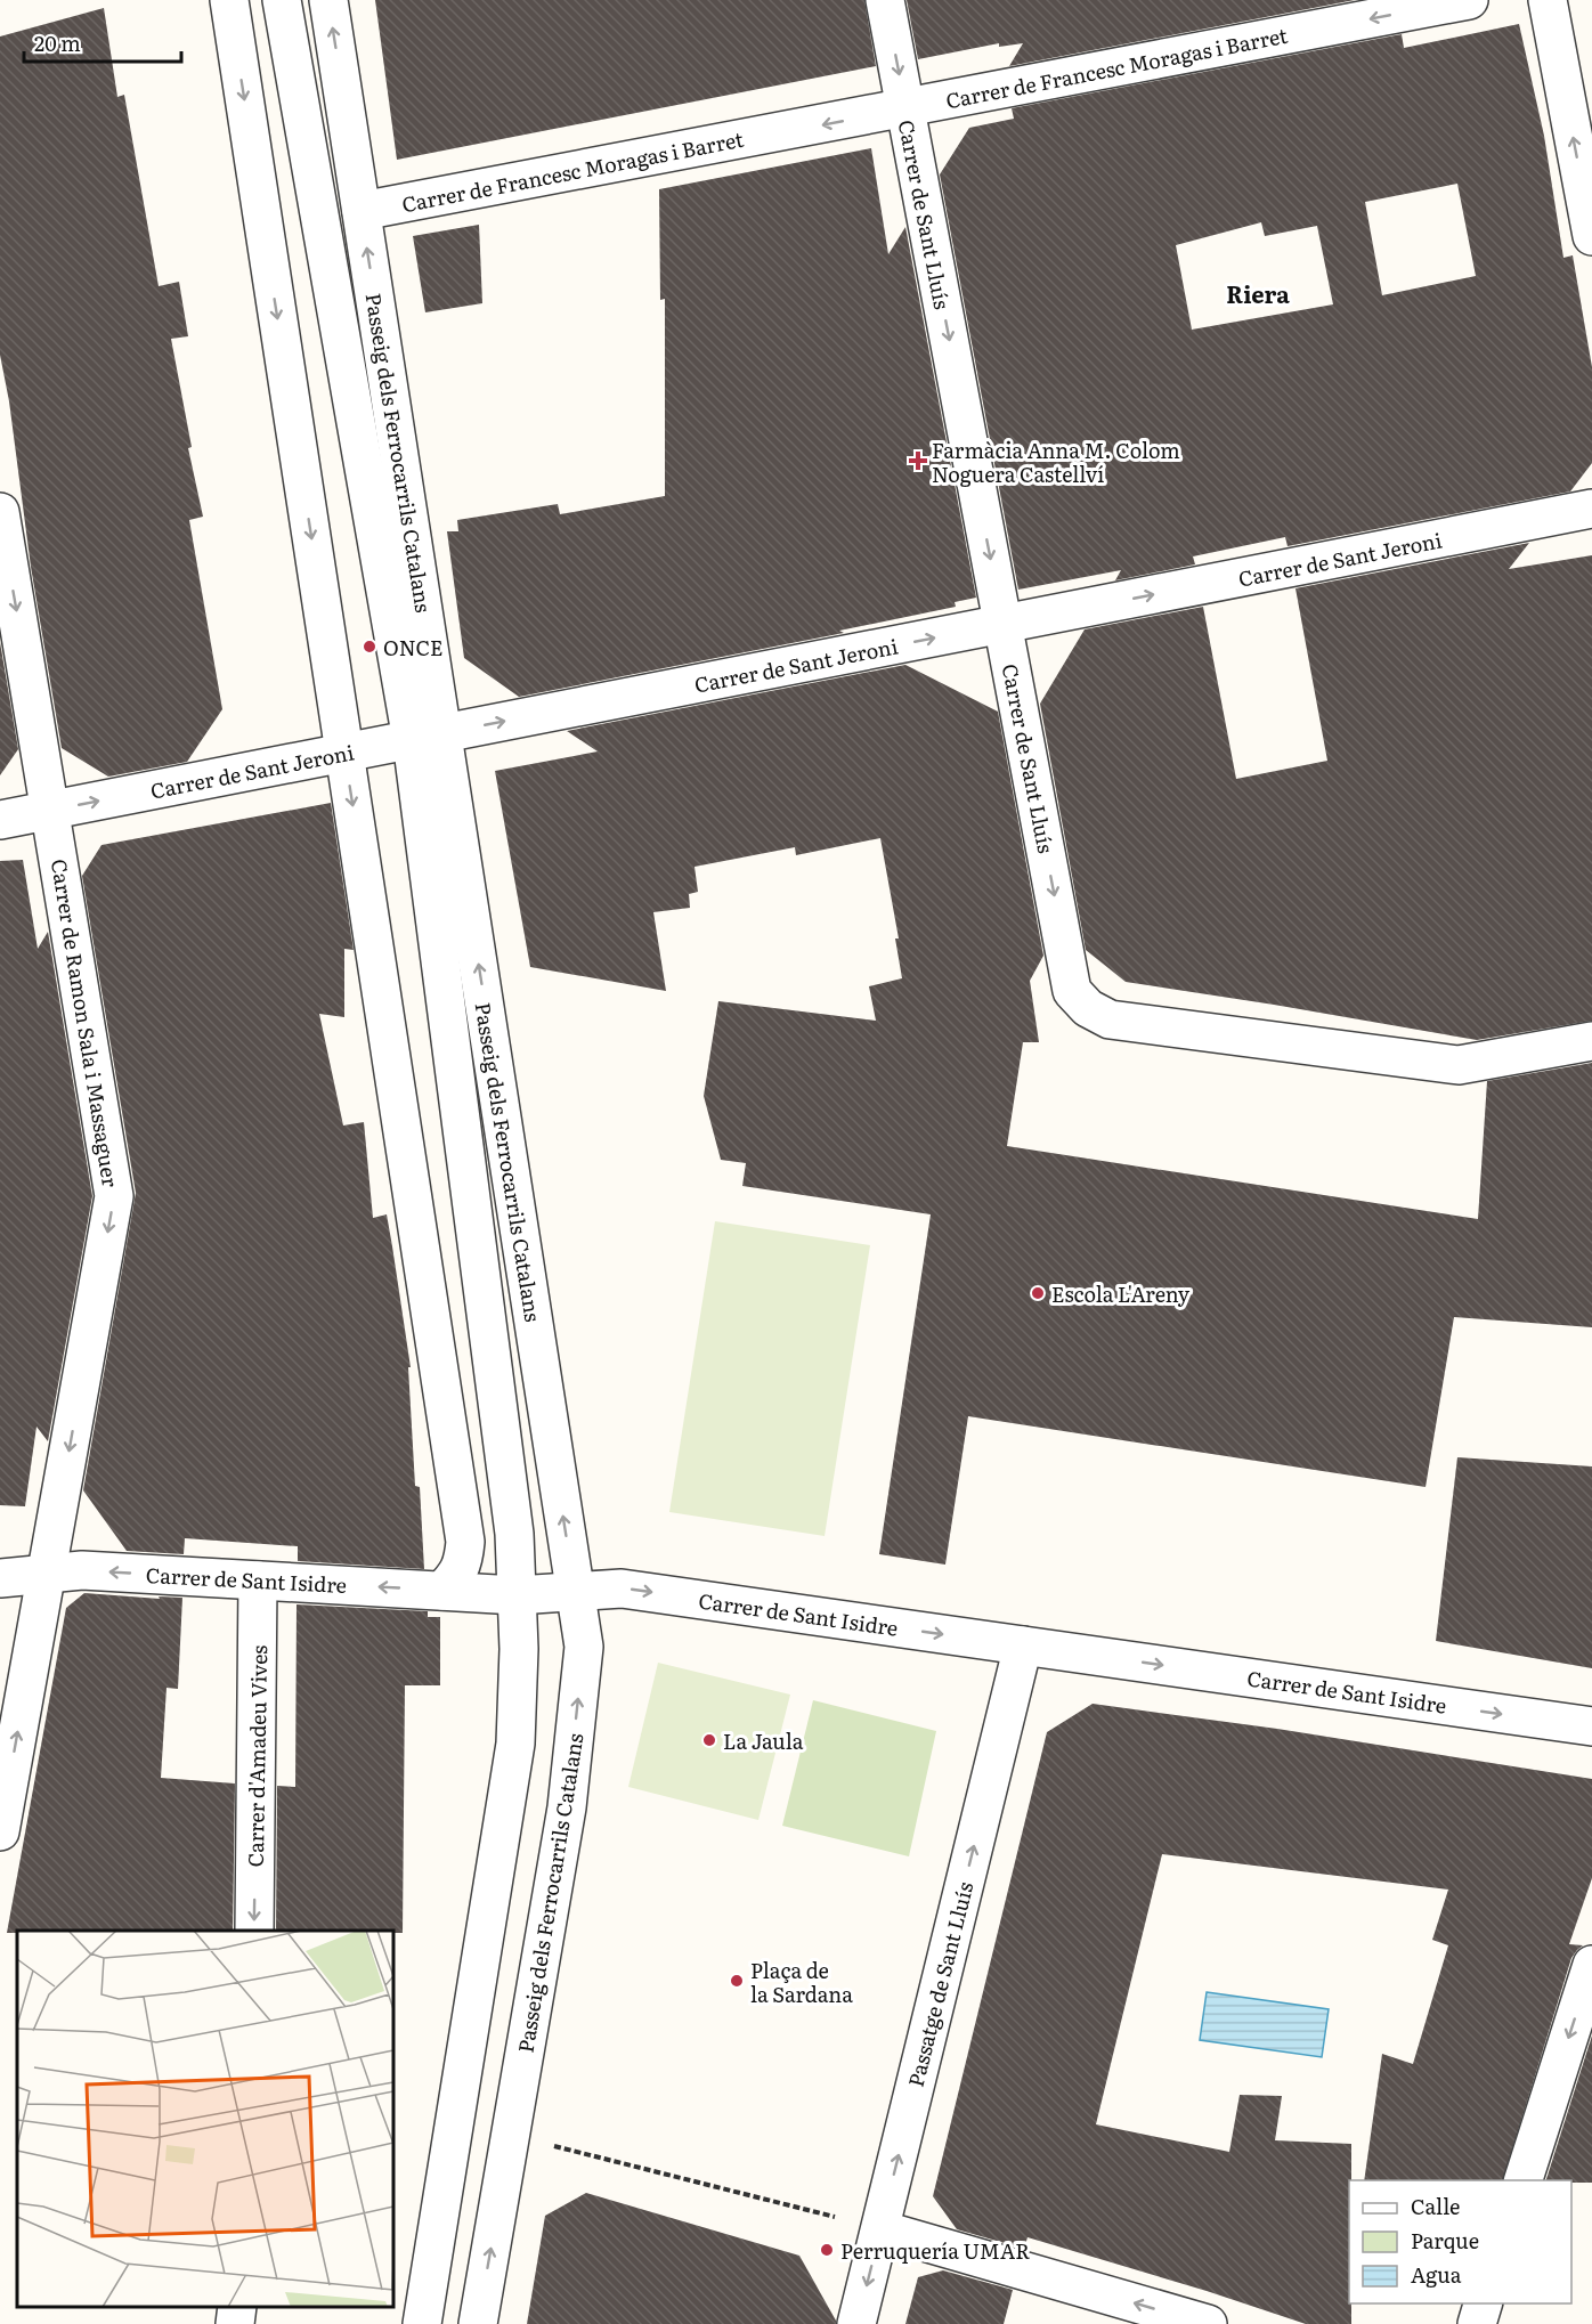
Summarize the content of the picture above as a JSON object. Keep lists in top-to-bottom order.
{
  "streets": {
    "street": [
      "Carrer de Francesc Moragas i Barret",
      "Carrer de Sant Lluís",
      "Passeig dels Ferrocarrils Catalans",
      "Carrer de Sant Jeroni",
      "Carrer de Ramon Sala i Massaguer",
      "Carrer de Sant Isidre",
      "Carrer d'Amadeu Vives",
      "Passatge de Sant Lluís"
    ]
  },
  "crossings": [
    ["Carrer de Francesc Moragas i Barret", "Carrer de Sant Lluís"],
    ["Carrer de Francesc Moragas i Barret", "Passeig dels Ferrocarrils Catalans"],
    ["Carrer de Sant Lluís", "Carrer de Sant Jeroni"],
    ["Passeig dels Ferrocarrils Catalans", "Carrer de Sant Jeroni"],
    ["Passeig dels Ferrocarrils Catalans", "Carrer de Sant Isidre"],
    ["Carrer de Sant Jeroni", "Carrer de Ramon Sala i Massaguer"],
    ["Carrer de Ramon Sala i Massaguer", "Carrer de Sant Isidre"],
    ["Carrer de Sant Isidre", "Carrer d'Amadeu Vives"],
    ["Carrer de Sant Isidre", "Passatge de Sant Lluís"]
  ],
  "one_way": [
    "Carrer de Francesc Moragas i Barret",
    "Carrer de Sant Lluís",
    "Carrer de Sant Jeroni",
    "Carrer d'Amadeu Vives"
  ],
  "districts": ["Riera"],
  "places": {
    "health": ["Farmàcia Anna M. Colom Noguera Castellví"],
    "other": [
      "ONCE",
      "Escola L'Areny",
      "La Jaula",
      "Plaça de la Sardana",
      "Perruquería UMAR"
    ]
  },
  "legend": ["Calle", "Parque", "Agua"],
  "scale_bar": "20 m"
}
